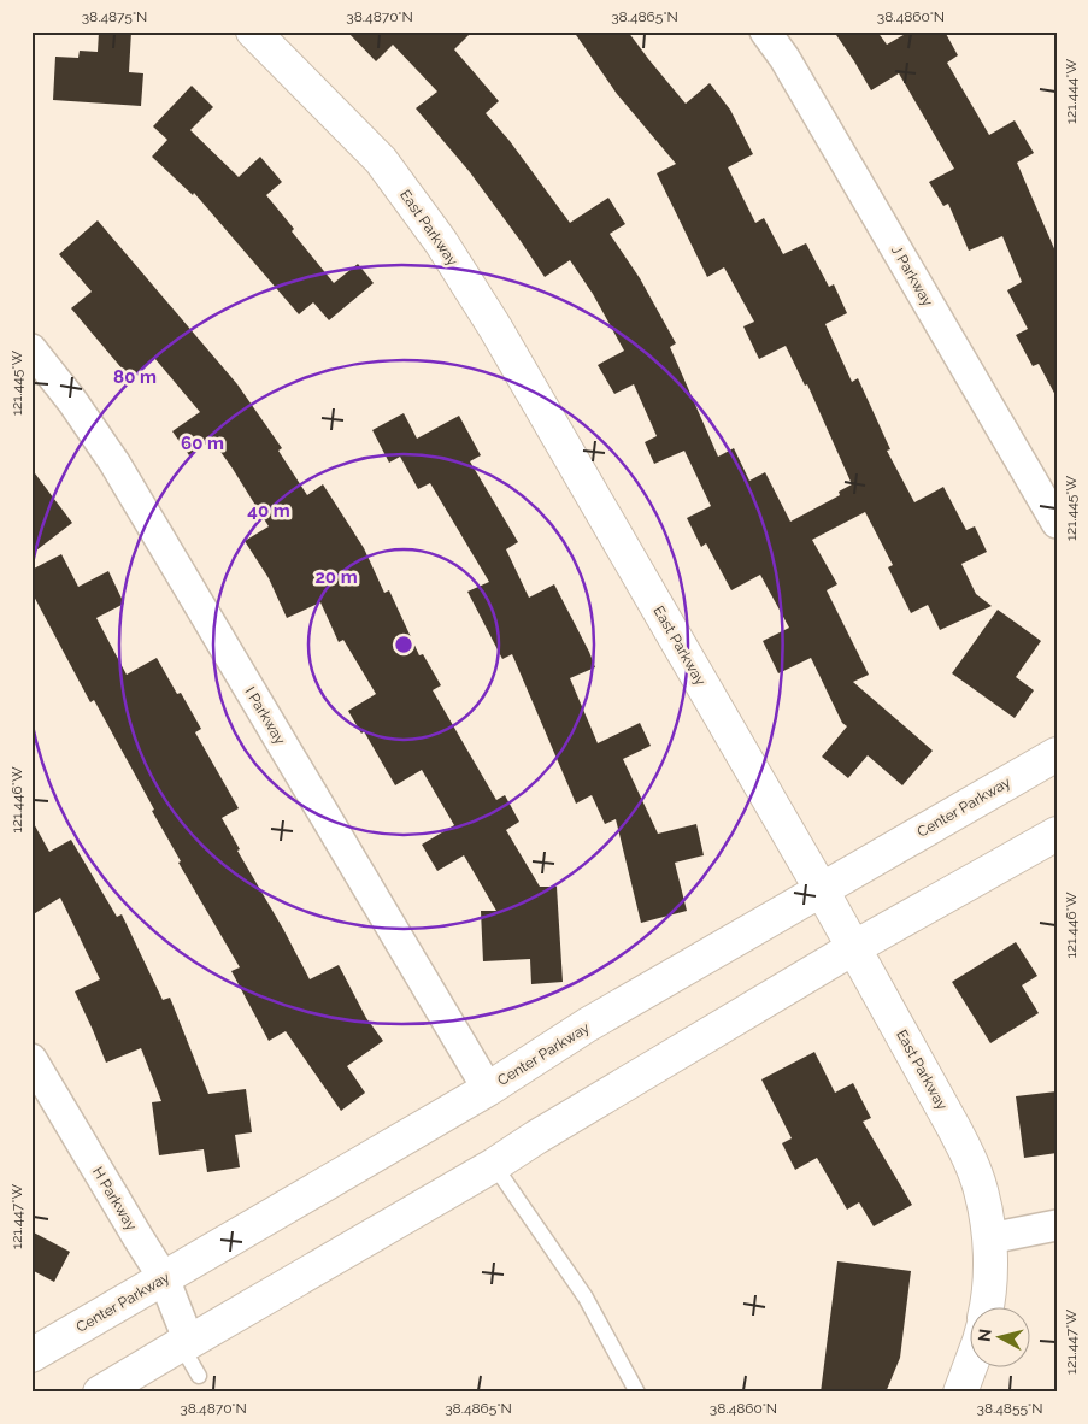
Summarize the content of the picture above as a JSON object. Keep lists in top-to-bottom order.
{
  "streets": {
    "street": [
      "East Parkway",
      "J Parkway",
      "I Parkway",
      "Center Parkway",
      "H Parkway"
    ]
  },
  "crossings": [
    ["East Parkway", "Center Parkway"],
    ["I Parkway", "Center Parkway"],
    ["Center Parkway", "H Parkway"]
  ],
  "north": "left",
  "coordinates": [
    "38.4875°N",
    "38.4870°N",
    "38.4865°N",
    "38.4860°N",
    "121.444°W",
    "121.445°W",
    "121.446°W",
    "121.447°W",
    "38.4855°N"
  ],
  "rings": [
    "80 m",
    "60 m",
    "40 m",
    "20 m"
  ]
}
